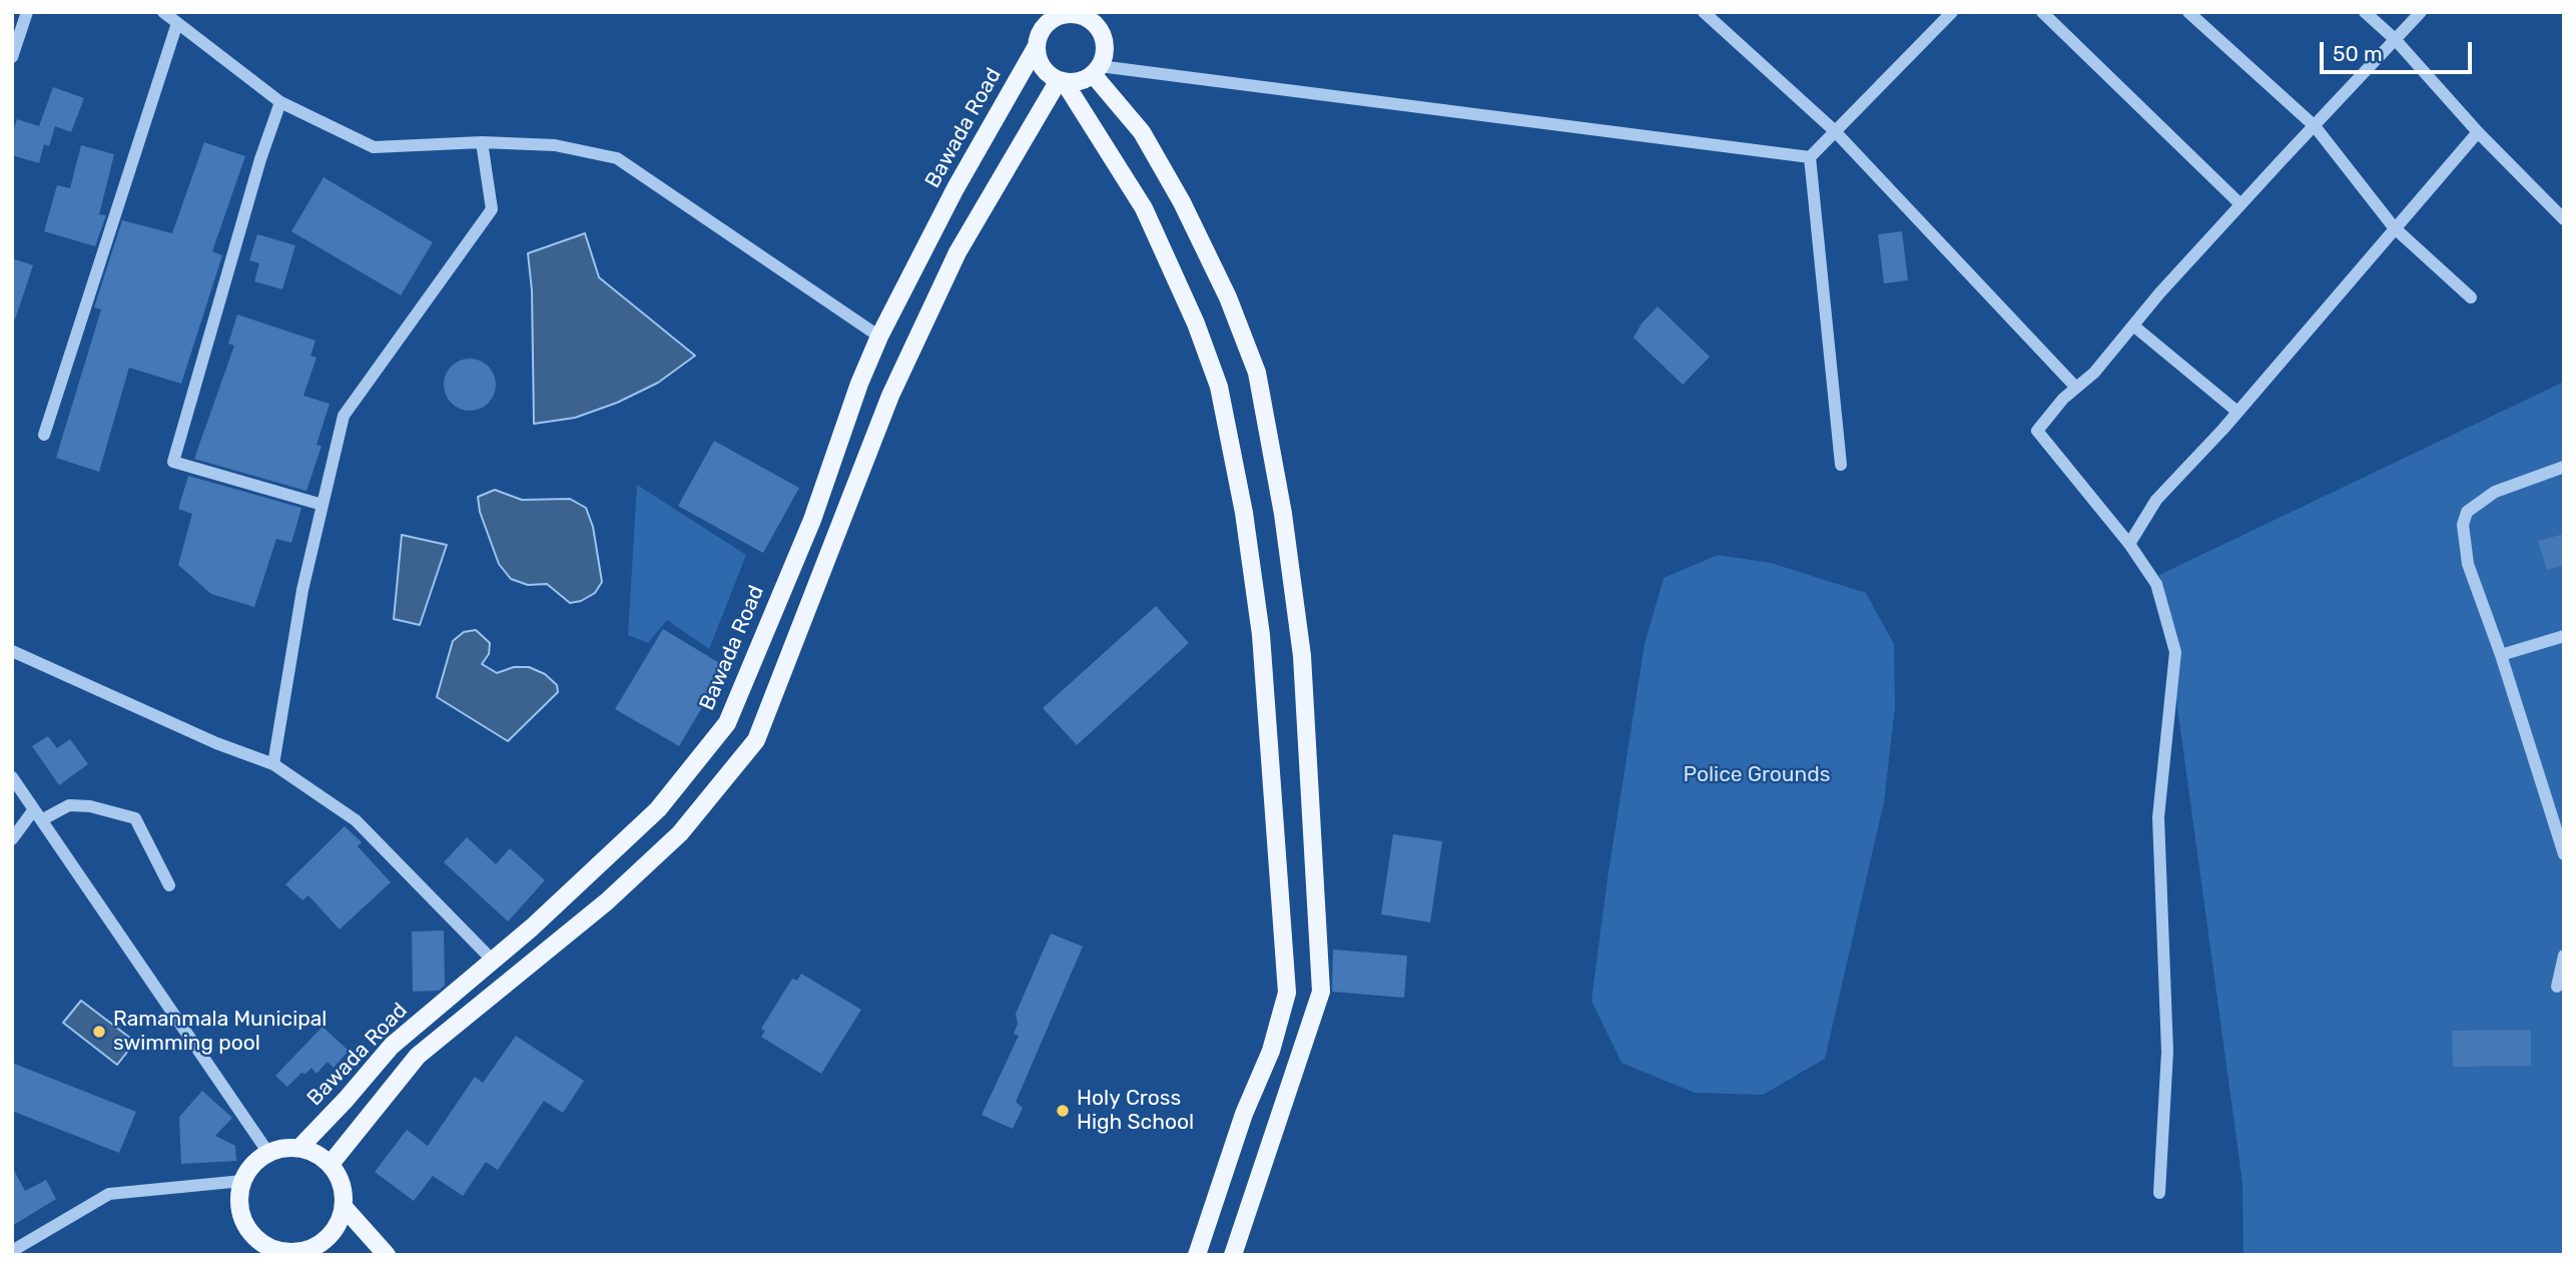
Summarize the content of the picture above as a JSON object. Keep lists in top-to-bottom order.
{
  "streets": {
    "main road": ["Bawada Road"]
  },
  "parks": ["Police Grounds"],
  "places": ["Ramanmala Municipal swimming pool", "Holy Cross High School"],
  "scale_bar": "50 m"
}
